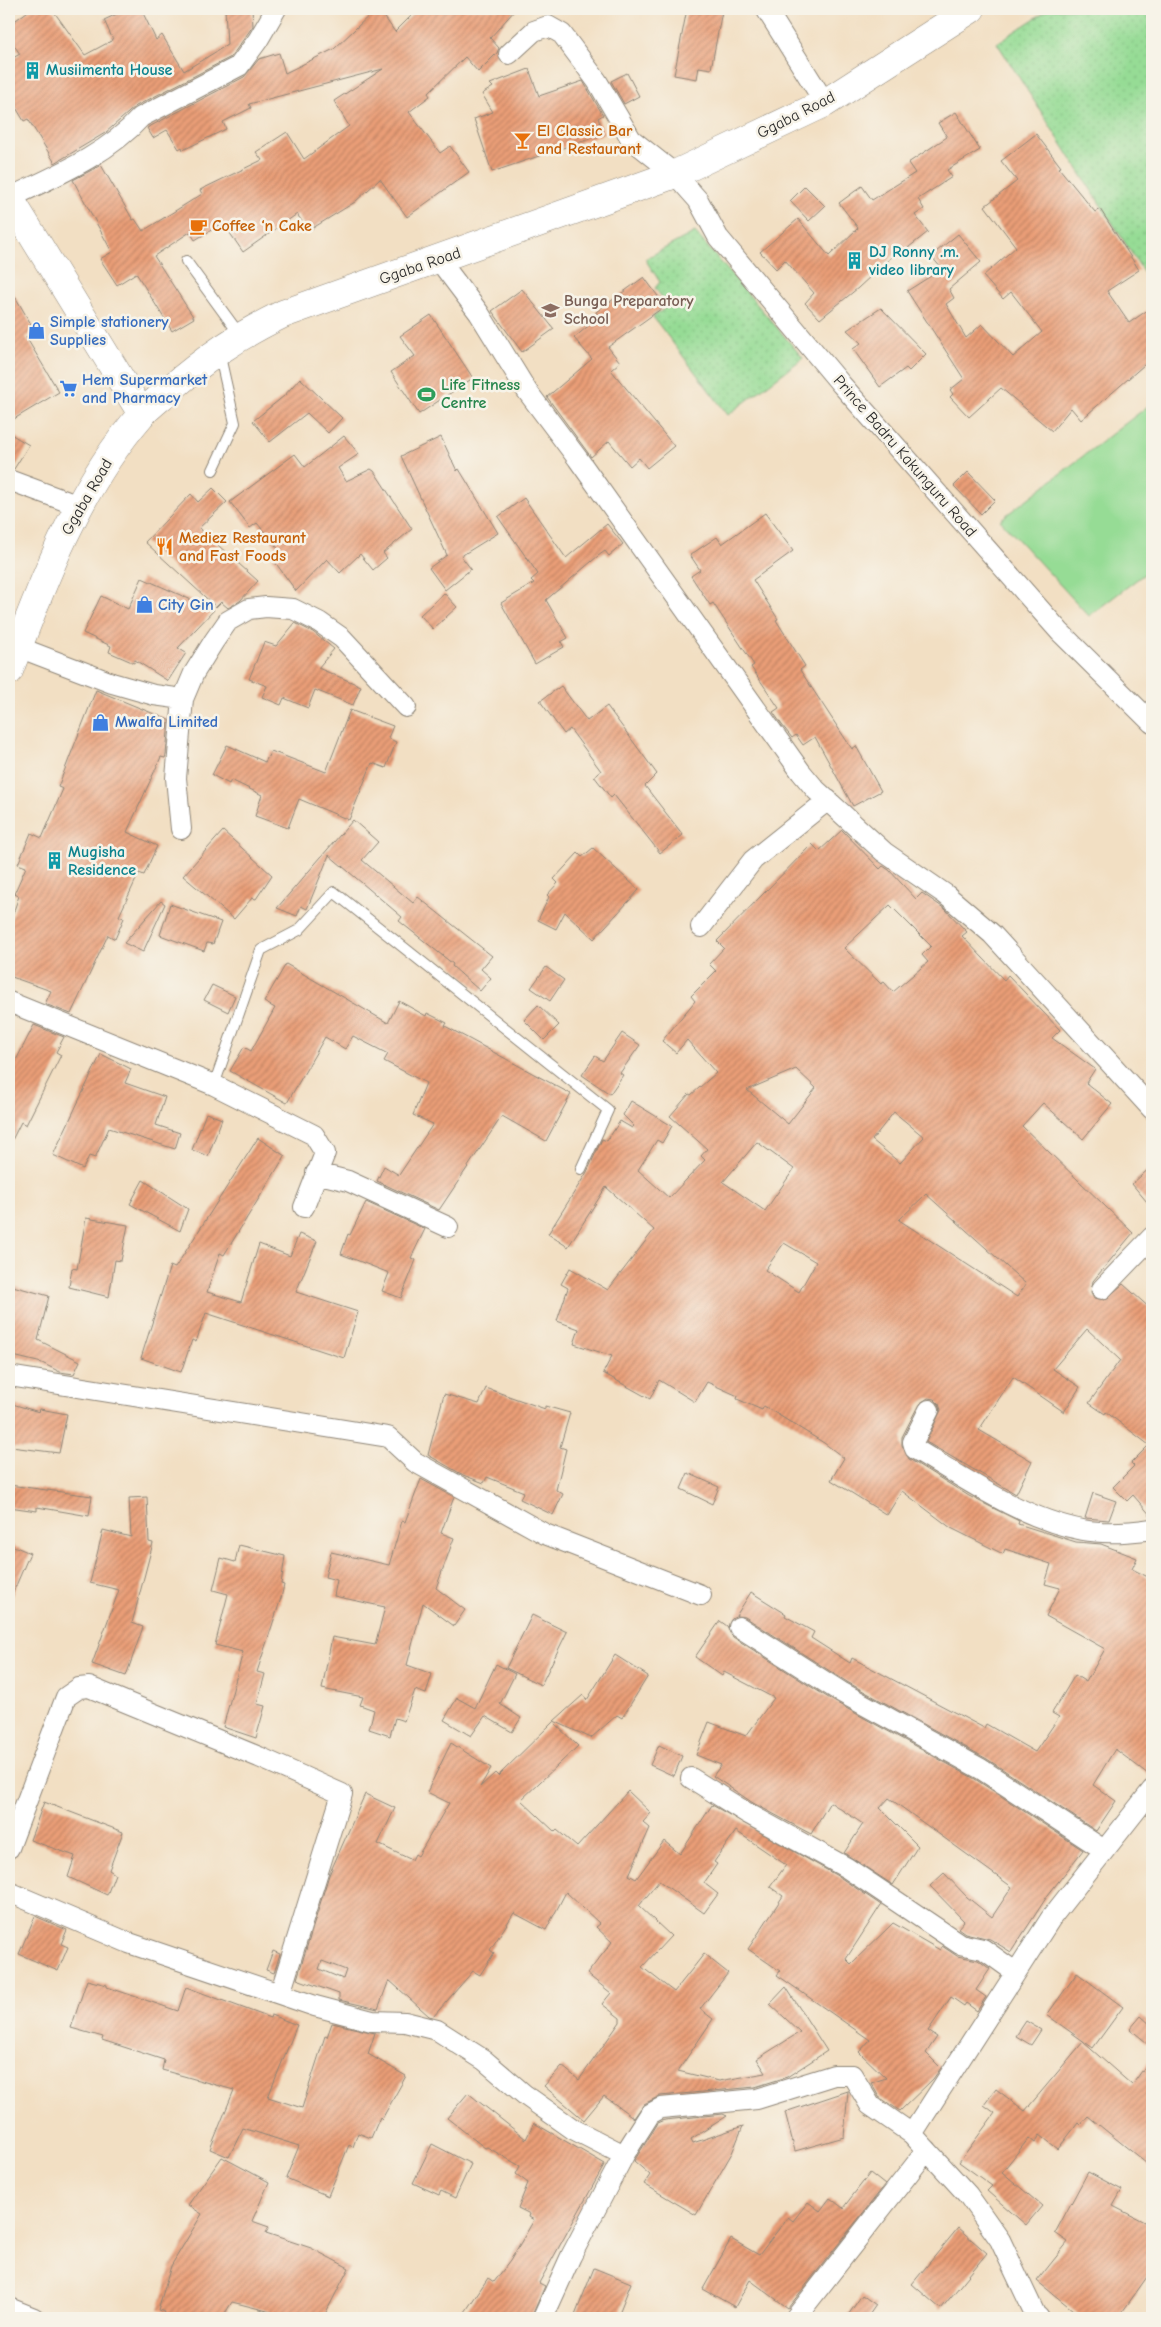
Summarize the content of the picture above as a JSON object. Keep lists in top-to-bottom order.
{
  "streets": {
    "main road": ["Ggaba Road"],
    "street": ["Prince Badru Kakunguru Road"]
  },
  "crossings": [
    ["Ggaba Road", "Prince Badru Kakunguru Road"]
  ],
  "places": {
    "building": ["Musiimenta House", "DJ Ronny .m. video library", "Mugisha Residence"],
    "bar": ["El Classic Bar and Restaurant"],
    "cafe": ["Coffee ‘n Cake"],
    "school or university": ["Bunga Preparatory School"],
    "shop": ["Simple stationery Supplies", "City Gin", "Mwalfa Limited"],
    "supermarket": ["Hem Supermarket and Pharmacy"],
    "sports": ["Life Fitness Centre"],
    "restaurant": ["Mediez Restaurant and Fast Foods"]
  }
}
